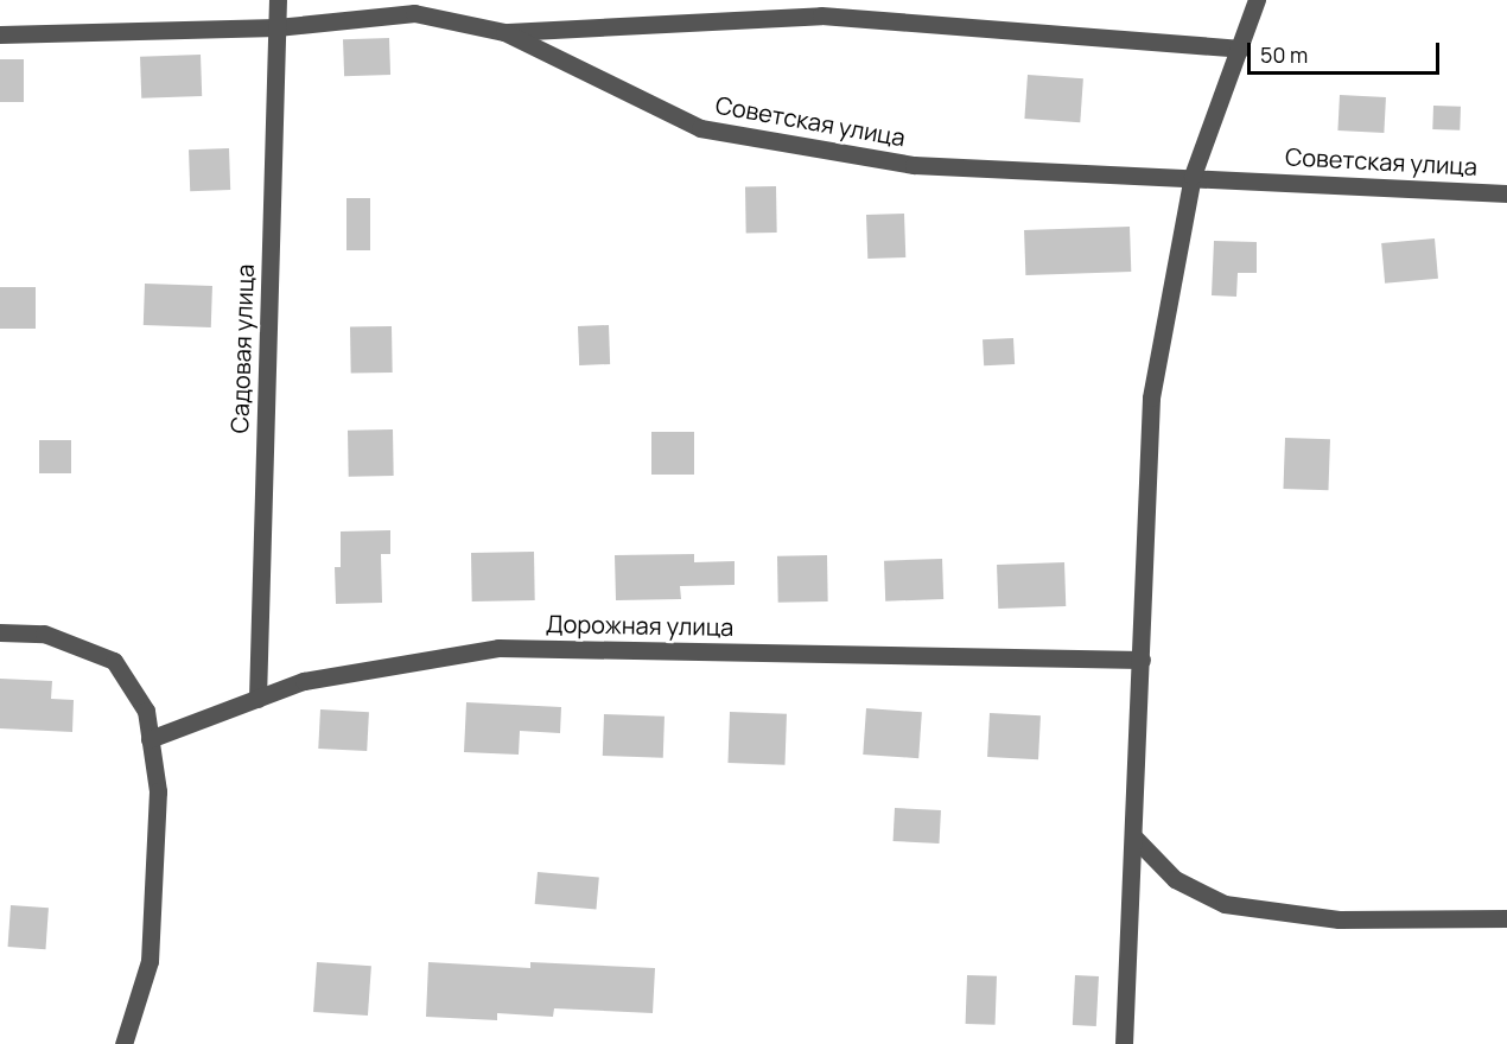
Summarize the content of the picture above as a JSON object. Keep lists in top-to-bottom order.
{
  "streets": {
    "street": ["Советская улица", "Садовая улица", "Дорожная улица"]
  },
  "crossings": [
    ["Советская улица", "Садовая улица"],
    ["Садовая улица", "Дорожная улица"]
  ],
  "scale_bar": "50 m"
}
